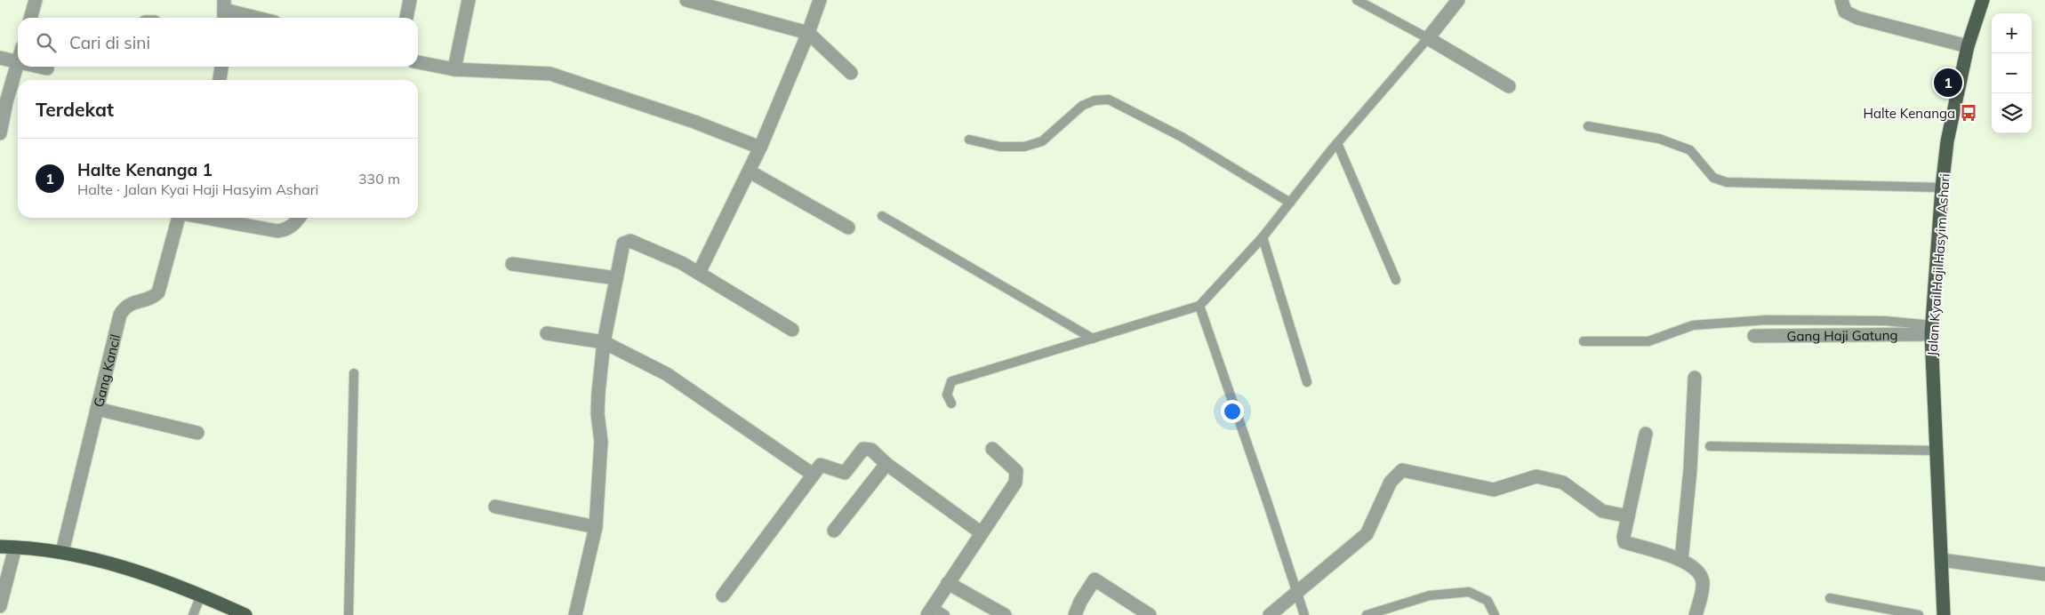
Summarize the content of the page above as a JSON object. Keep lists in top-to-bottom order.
{
  "streets": {
    "main road": ["Jalan Kyai Haji Hasyim Ashari"],
    "street": ["Gang Haji Gatung", "Gang Kancil"]
  },
  "crossings": [
    ["Jalan Kyai Haji Hasyim Ashari", "Gang Haji Gatung"]
  ],
  "places": {
    "bus stop": ["Halte Kenanga"]
  },
  "page": {
    "map_buttons": ["+", "−"],
    "search": "Cari di sini",
    "pins": "1",
    "heading": "Terdekat",
    "list": [
      {
        "mark": "1",
        "name": "Halte Kenanga 1",
        "note": "Halte · Jalan Kyai Haji Hasyim Ashari",
        "value": "330 m"
      }
    ]
  }
}
